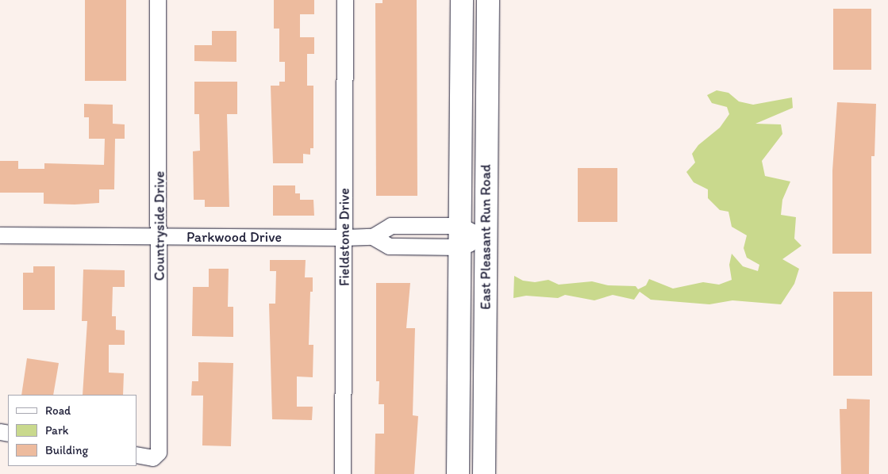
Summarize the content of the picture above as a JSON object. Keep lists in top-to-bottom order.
{
  "streets": {
    "main road": ["East Pleasant Run Road"],
    "street": ["Countryside Drive", "Parkwood Drive", "Fieldstone Drive"]
  },
  "crossings": [
    ["Countryside Drive", "Parkwood Drive"],
    ["Parkwood Drive", "Fieldstone Drive"],
    ["Parkwood Drive", "East Pleasant Run Road"]
  ],
  "legend": ["Road", "Park", "Building"]
}
